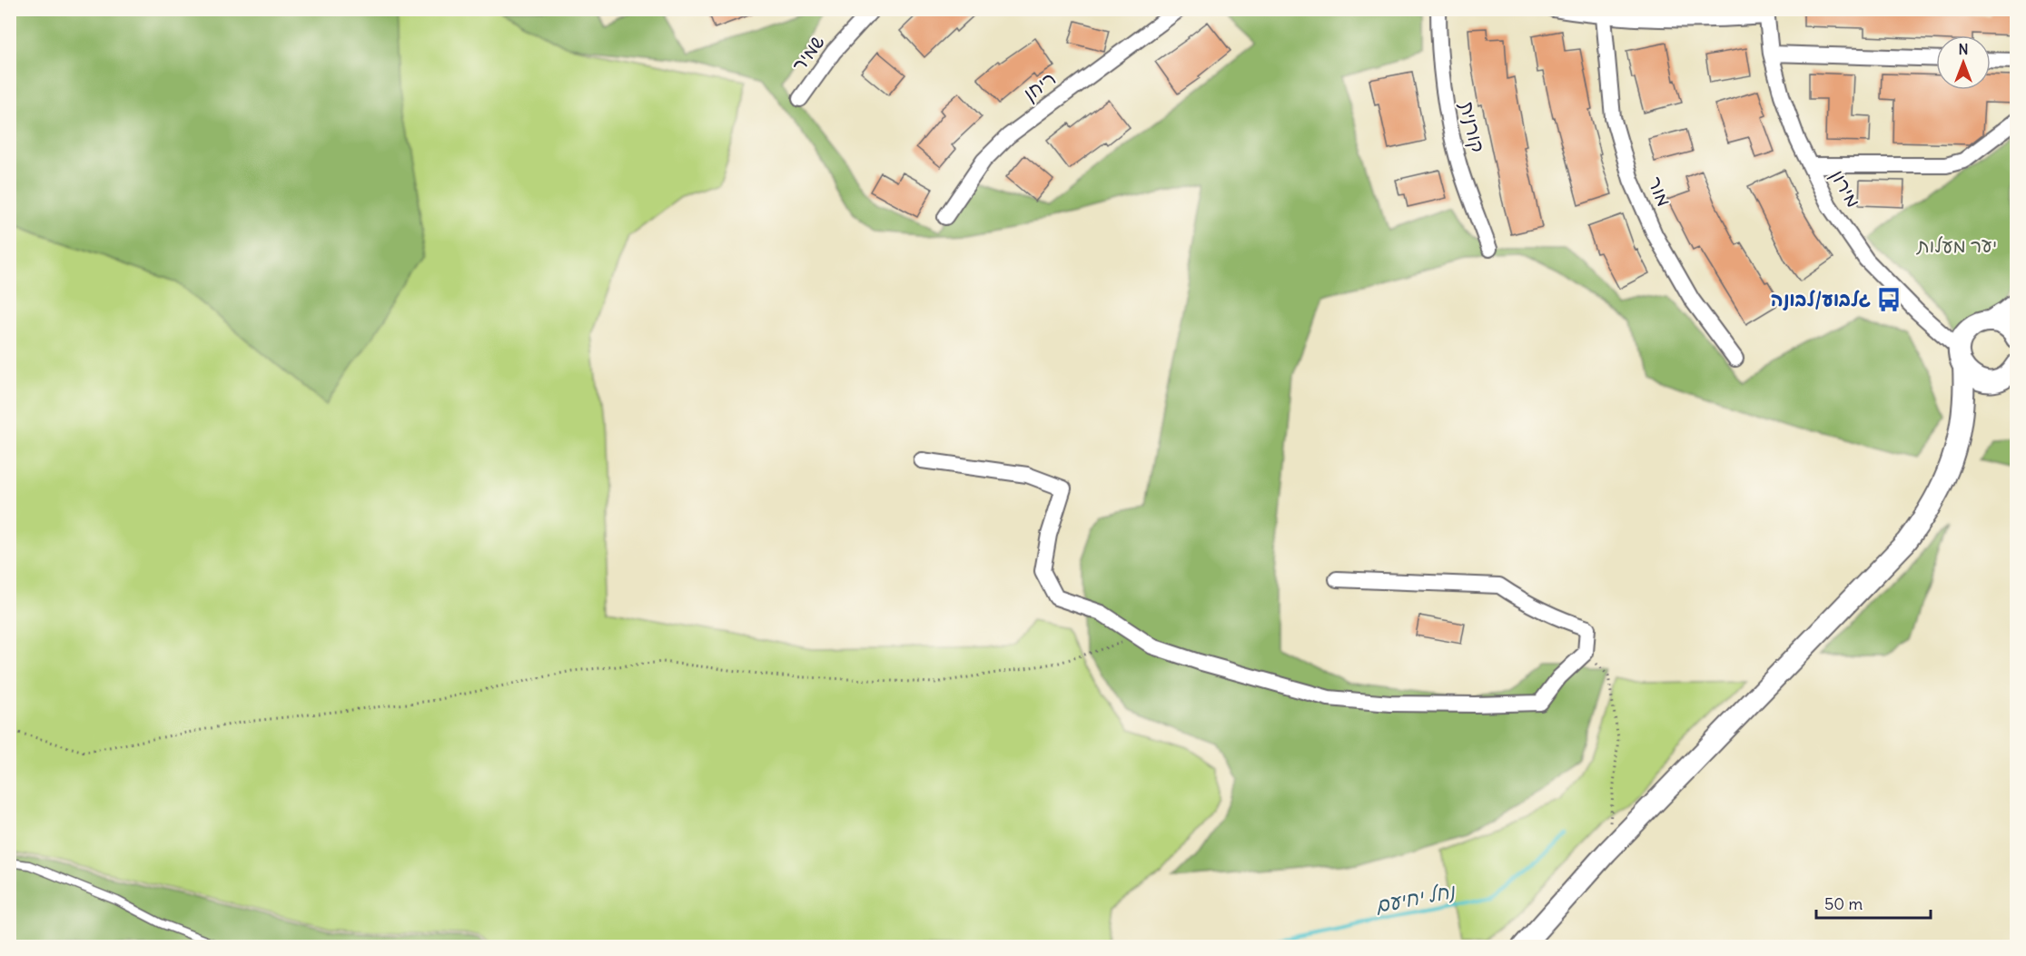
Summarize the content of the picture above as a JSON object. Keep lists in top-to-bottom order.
{
  "streets": {
    "street": [
      "שמיר",
      "ריחן",
      "קורנית",
      "מירון",
      "מור"
    ]
  },
  "water": ["נחל יחיעם"],
  "parks": ["יער מעלות"],
  "places": {
    "bus stop": ["גלבוע/לבונה"]
  },
  "scale_bar": "50 m",
  "north": "top"
}
